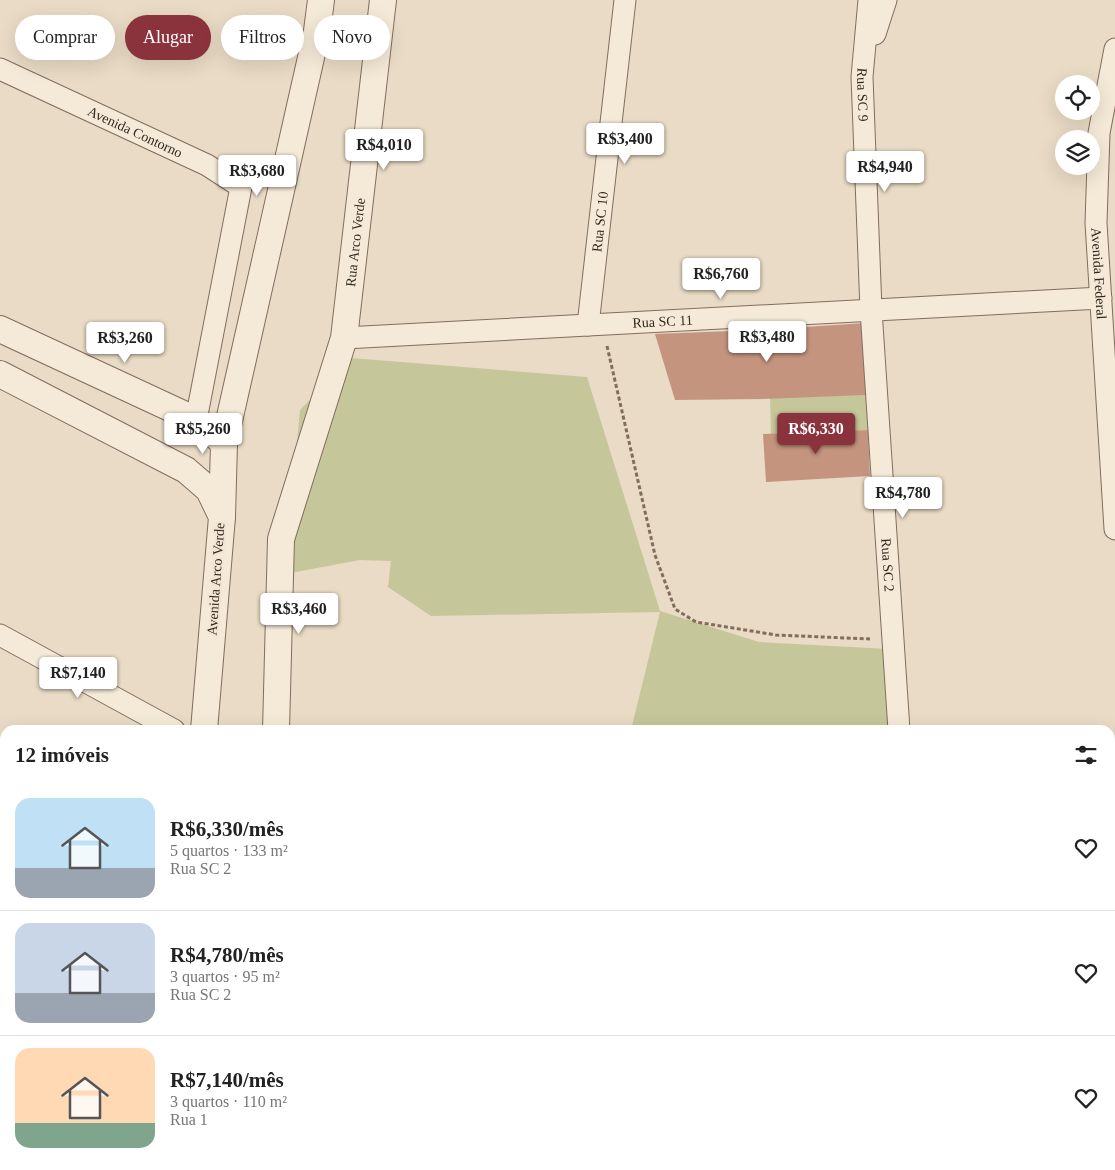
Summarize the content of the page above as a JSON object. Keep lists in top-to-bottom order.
{
  "streets": {
    "street": [
      "Rua SC 9",
      "Avenida Contorno",
      "Rua SC 10",
      "Rua Arco Verde",
      "Avenida Federal",
      "Rua SC 11",
      "Rua SC 2",
      "Avenida Arco Verde"
    ]
  },
  "crossings": [
    ["Rua SC 9", "Rua SC 11"],
    ["Rua SC 9", "Rua SC 2"],
    ["Rua SC 10", "Rua SC 11"],
    ["Rua Arco Verde", "Rua SC 11"],
    ["Avenida Federal", "Rua SC 11"],
    ["Rua SC 11", "Rua SC 2"]
  ],
  "page": {
    "chip": [
      "Comprar",
      "Alugar",
      "Filtros",
      "Novo"
    ],
    "price": [
      "R$3,400",
      "R$4,010",
      "R$4,940",
      "R$3,680",
      "R$6,760",
      "R$3,480",
      "R$3,260",
      "R$5,260",
      "R$6,330",
      "R$4,780",
      "R$3,460",
      "R$7,140"
    ],
    "heading": "12 imóveis",
    "list": [
      {
        "name": "R$6,330/mês",
        "note": "5 quartos · 133 m² · Rua SC 2"
      },
      {
        "name": "R$4,780/mês",
        "note": "3 quartos · 95 m² · Rua SC 2"
      },
      {
        "name": "R$7,140/mês",
        "note": "3 quartos · 110 m² · Rua 1"
      }
    ]
  }
}
